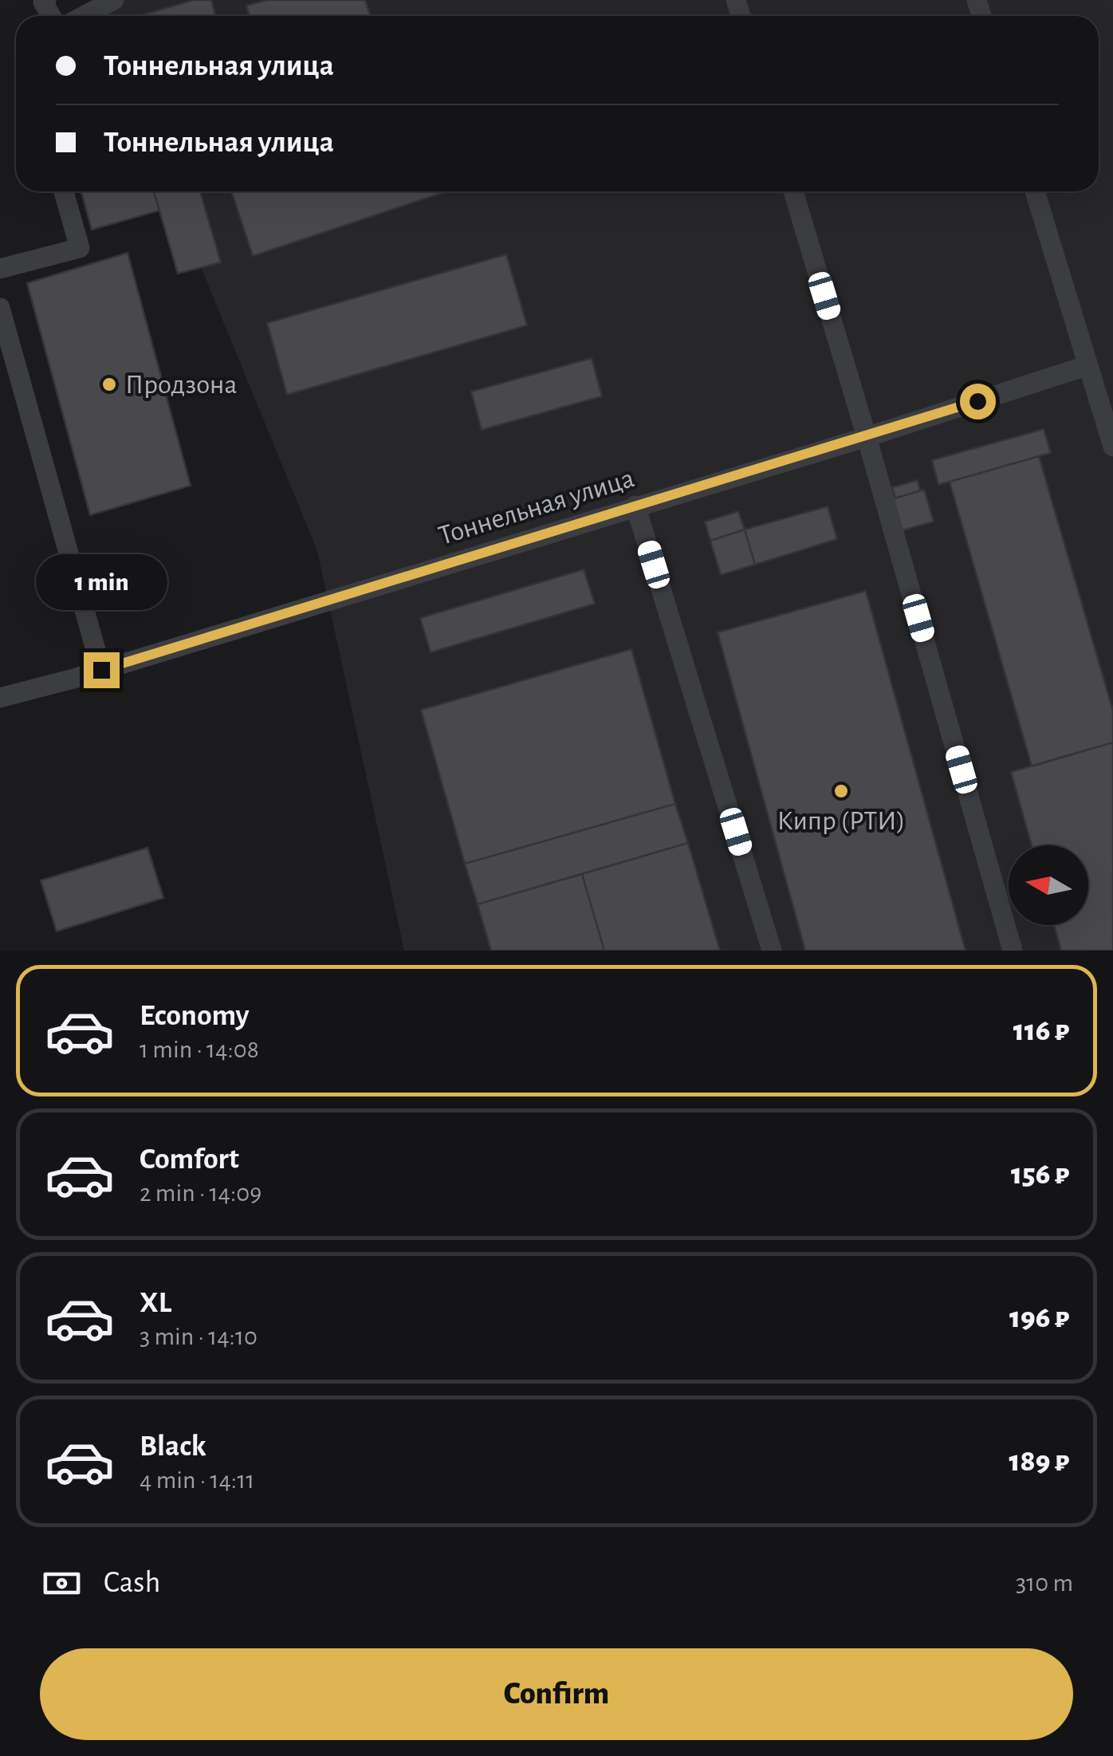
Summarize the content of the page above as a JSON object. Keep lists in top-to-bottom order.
{
  "streets": {
    "lane": ["Тоннельная улица"]
  },
  "places": ["Продзона", "Кипр (РТИ)"],
  "north": "left",
  "page": {
    "banner": ["Тоннельная улица", "Тоннельная улица"],
    "bubble": "1 min",
    "list": [
      {
        "name": "Economy",
        "note": "1 min · 14:08",
        "value": "116 ₽"
      },
      {
        "name": "Comfort",
        "note": "2 min · 14:09",
        "value": "156 ₽"
      },
      {
        "name": "XL",
        "note": "3 min · 14:10",
        "value": "196 ₽"
      },
      {
        "name": "Black",
        "note": "4 min · 14:11",
        "value": "189 ₽"
      }
    ],
    "pay": ["Cash", "310 m"],
    "buttons": "Confirm"
  }
}
